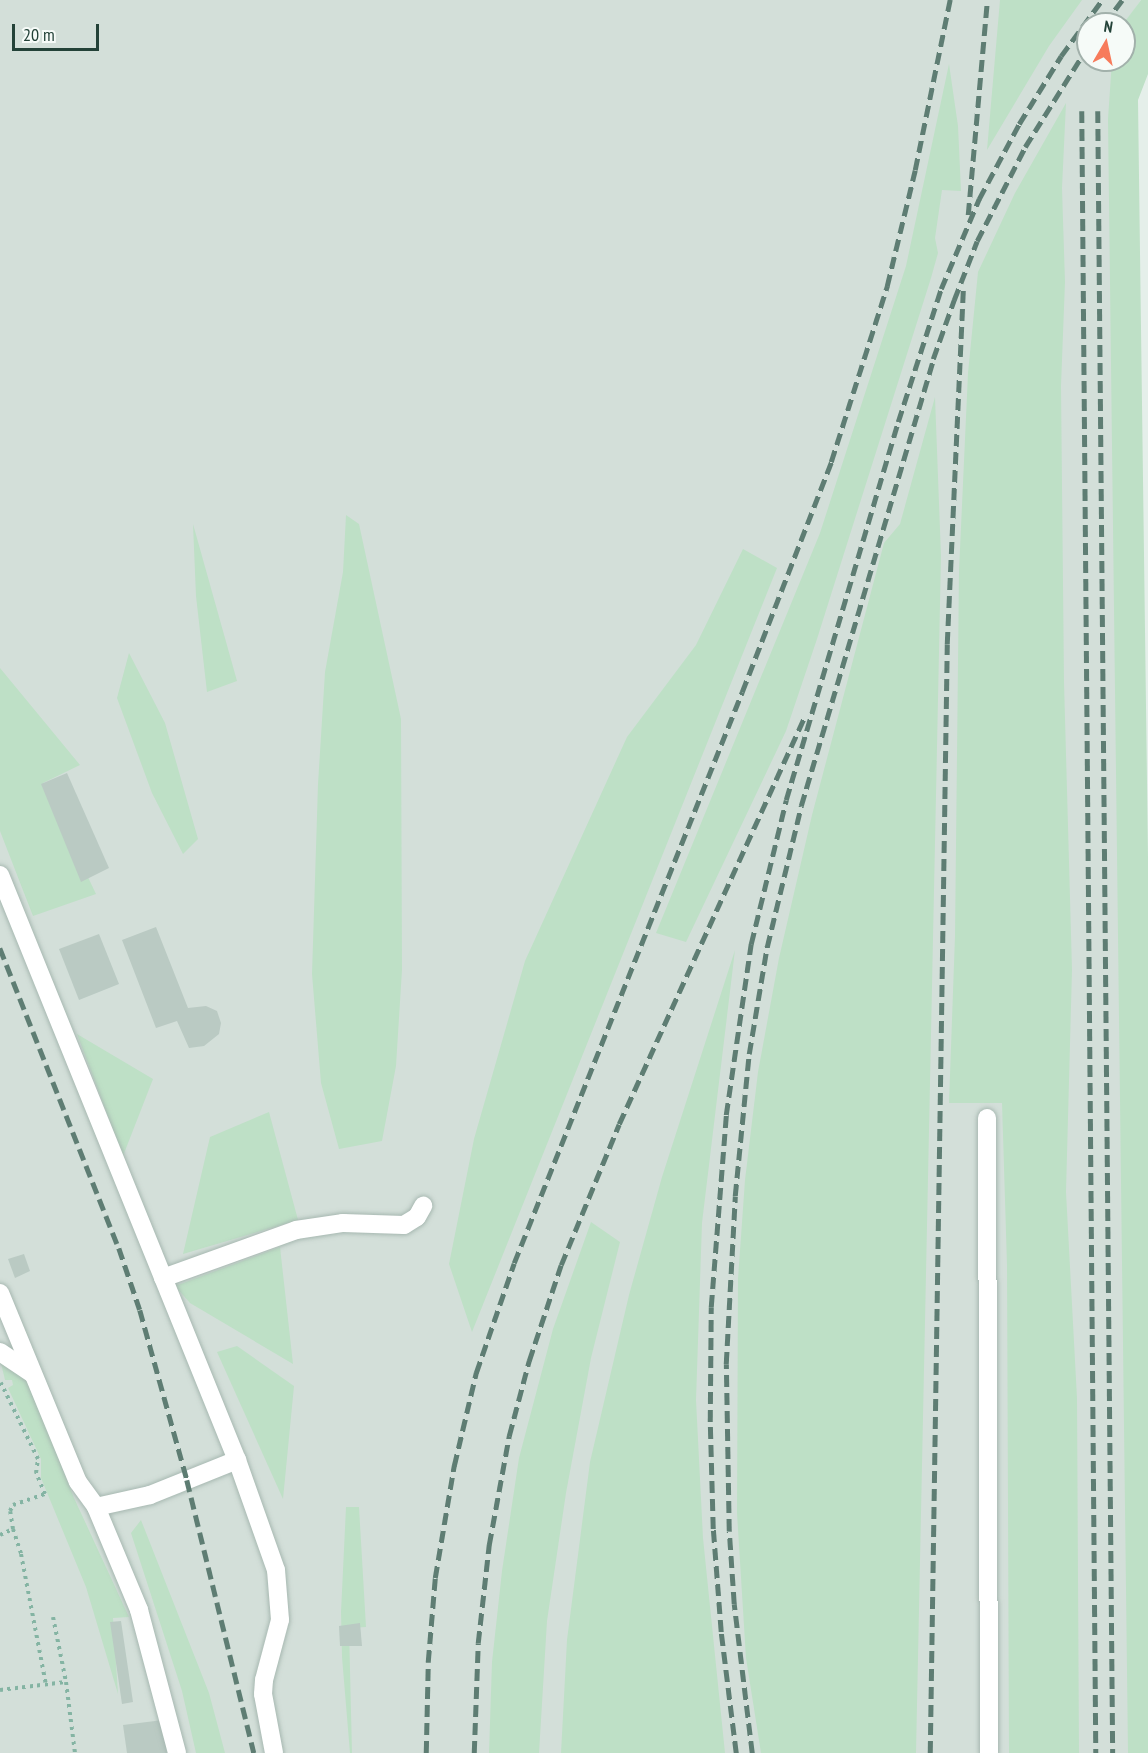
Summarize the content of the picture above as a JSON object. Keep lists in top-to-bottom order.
{
  "scale_bar": "20 m",
  "north": "top"
}
